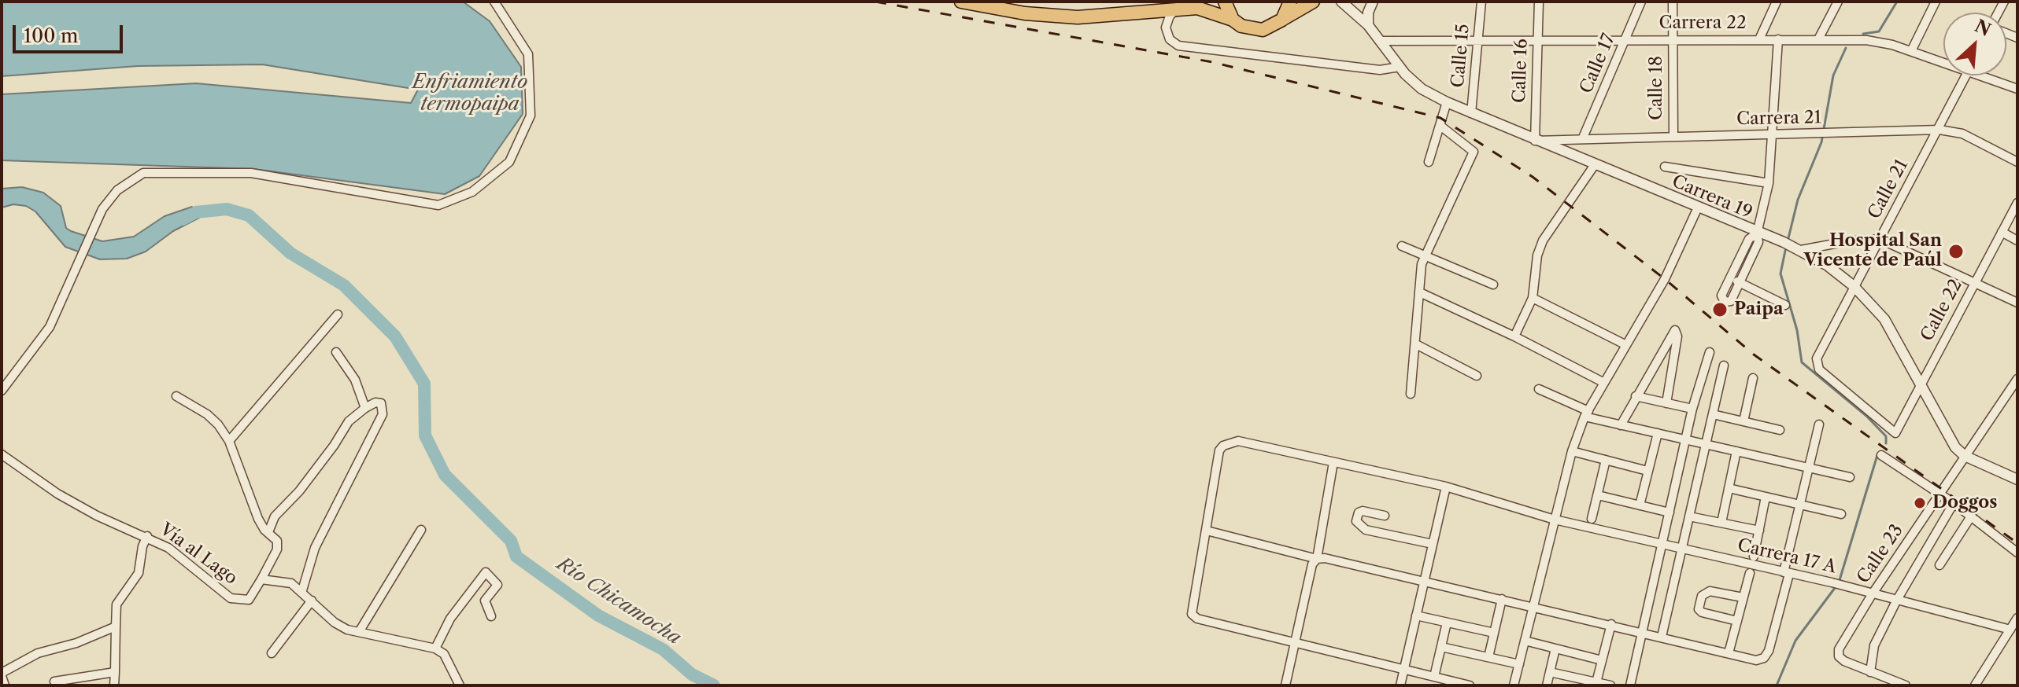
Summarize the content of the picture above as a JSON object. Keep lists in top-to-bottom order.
{
  "streets": {
    "street": [
      "Carrera 22",
      "Calle 15",
      "Calle 17",
      "Calle 16",
      "Calle 18",
      "Carrera 21",
      "Calle 21",
      "Carrera 19",
      "Calle 22",
      "Vía al Lago",
      "Calle 23",
      "Carrera 17 A"
    ]
  },
  "crossings": [
    ["Carrera 22", "Calle 15"],
    ["Carrera 22", "Calle 17"],
    ["Carrera 22", "Calle 16"],
    ["Carrera 22", "Calle 18"],
    ["Carrera 22", "Carrera 19"],
    ["Calle 15", "Carrera 19"],
    ["Calle 17", "Carrera 21"],
    ["Calle 16", "Carrera 21"],
    ["Calle 16", "Carrera 19"],
    ["Calle 18", "Carrera 21"],
    ["Carrera 21", "Calle 21"],
    ["Carrera 21", "Carrera 19"],
    ["Calle 21", "Carrera 19"],
    ["Calle 21", "Calle 22"],
    ["Carrera 19", "Calle 22"],
    ["Carrera 19", "Calle 23"],
    ["Calle 23", "Carrera 17 A"]
  ],
  "water": ["Enfriamiento termopaipa", "Río Chicamocha"],
  "places": ["Hospital San Vicente de Paúl", "Paipa", "Doggos"],
  "scale_bar": "100 m",
  "north": "top right"
}
